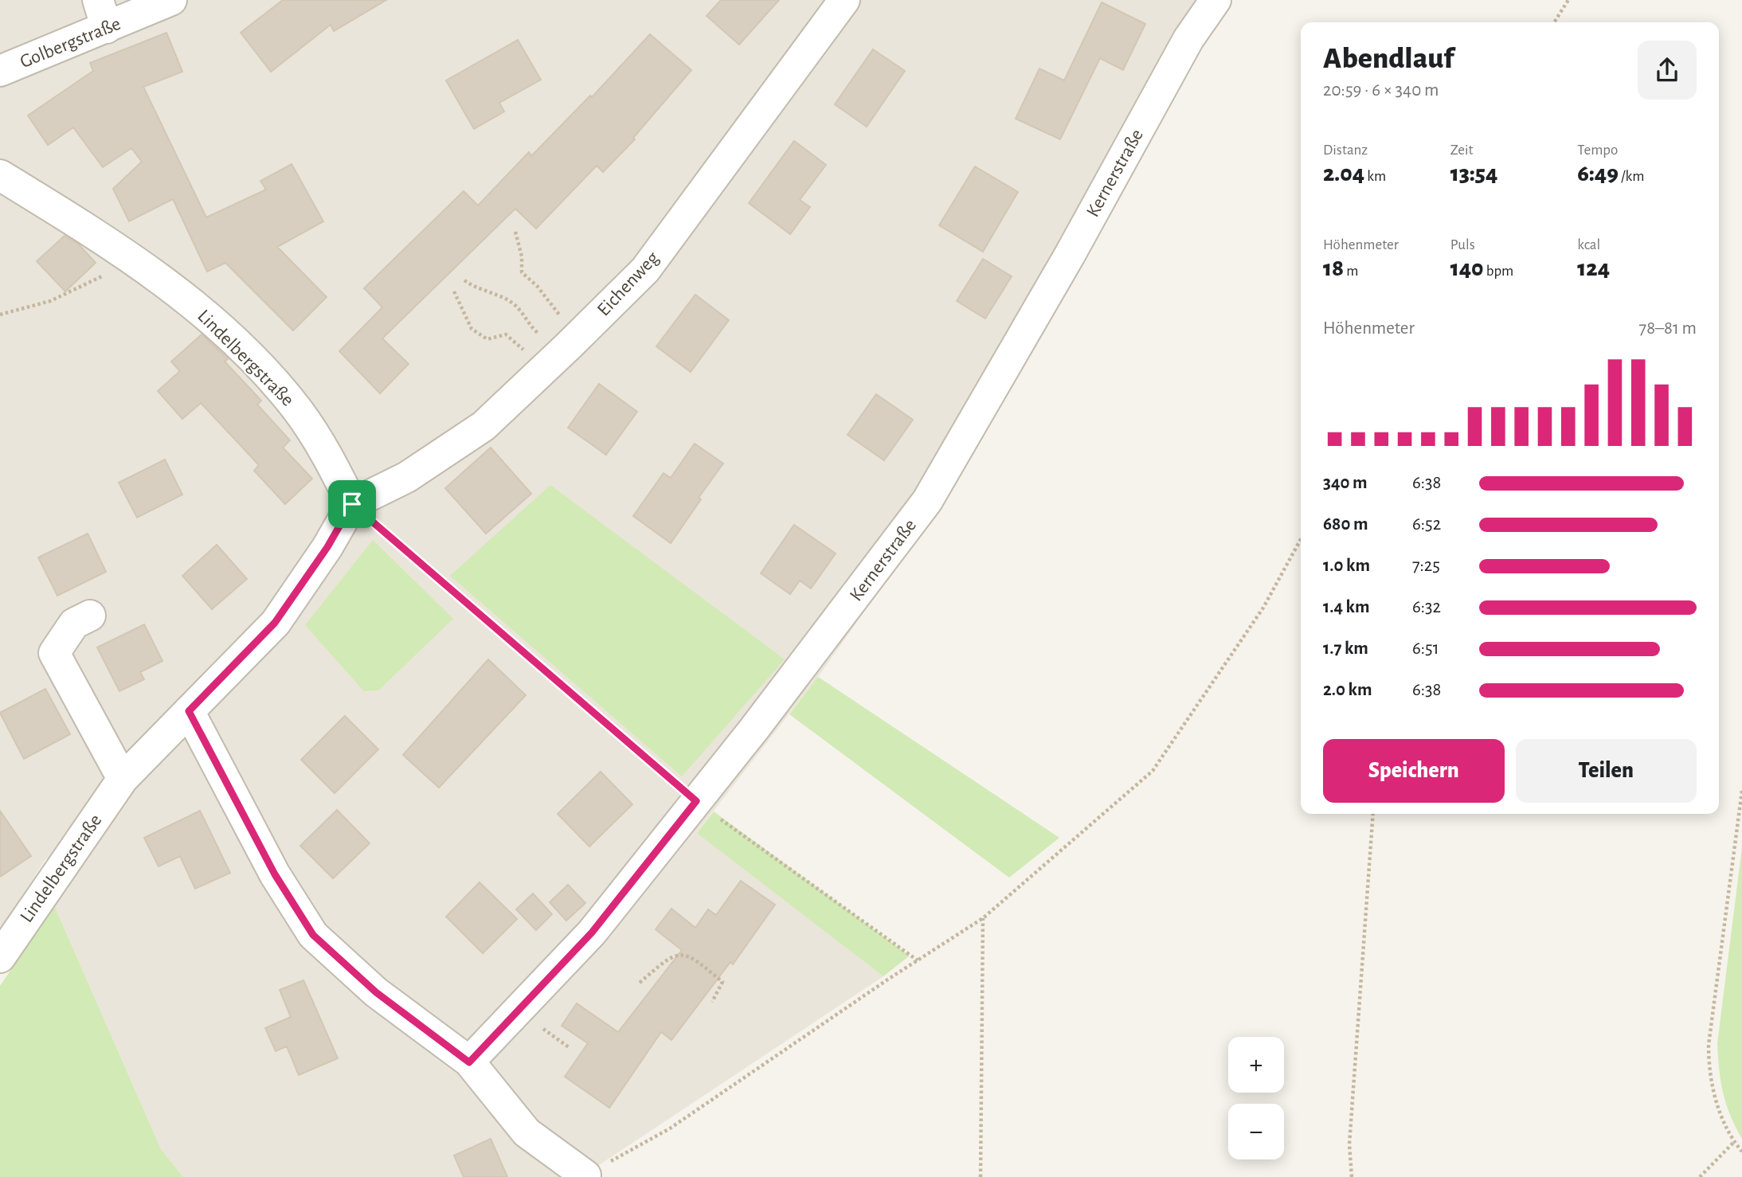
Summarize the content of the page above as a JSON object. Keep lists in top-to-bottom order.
{
  "streets": {
    "street": [
      "Golbergstraße",
      "Kernerstraße",
      "Eichenweg",
      "Lindelbergstraße"
    ]
  },
  "crossings": [
    ["Eichenweg", "Lindelbergstraße"]
  ],
  "page": {
    "heading": ["Abendlauf", "20:59 · 6 × 340 m"],
    "stats": [
      ["Distanz", "2.04 km"],
      ["Zeit", "13:54"],
      ["Tempo", "6:49 /km"],
      ["Höhenmeter", "18 m"],
      ["Puls", "140 bpm"],
      ["kcal", "124"]
    ],
    "chart": ["Höhenmeter", "78–81 m"],
    "list": [
      {
        "name": "340 m",
        "note": "6:38"
      },
      {
        "name": "680 m",
        "note": "6:52"
      },
      {
        "name": "1.0 km",
        "note": "7:25"
      },
      {
        "name": "1.4 km",
        "note": "6:32"
      },
      {
        "name": "1.7 km",
        "note": "6:51"
      },
      {
        "name": "2.0 km",
        "note": "6:38"
      }
    ],
    "buttons": ["Speichern", "Teilen"],
    "map_buttons": ["+", "−"]
  }
}
